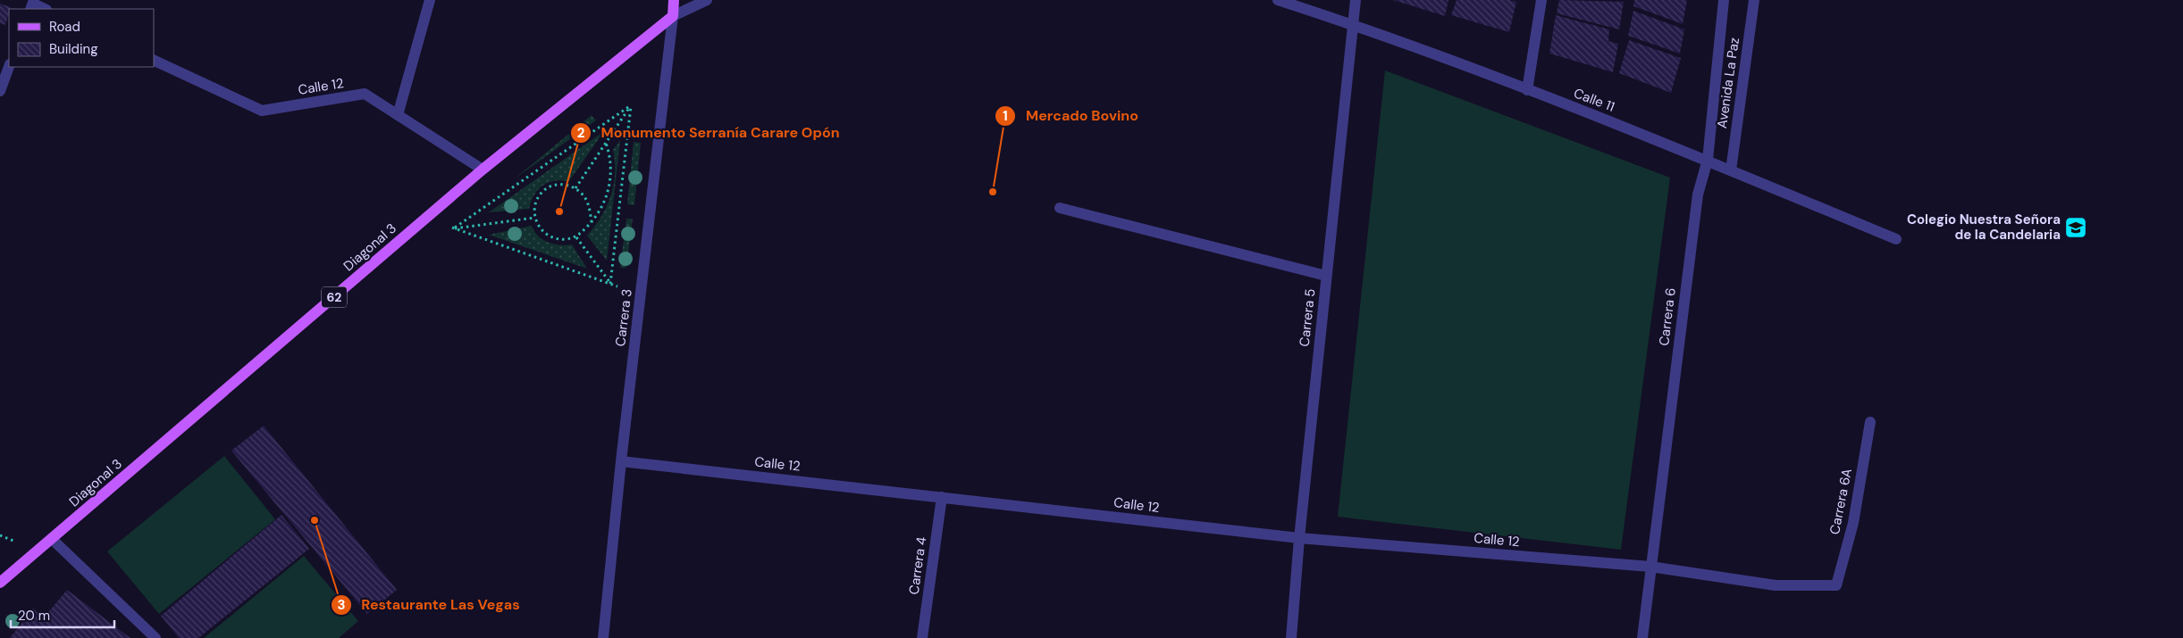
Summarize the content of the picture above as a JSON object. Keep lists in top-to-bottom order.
{
  "streets": {
    "main road": ["Diagonal 3", "62", "Carrera 3"],
    "street": [
      "Avenida La Paz",
      "Calle 12",
      "Calle 11",
      "Carrera 6",
      "Carrera 5",
      "Carrera 6A",
      "Carrera 4"
    ]
  },
  "crossings": [
    ["Avenida La Paz", "Calle 11"],
    ["Calle 12", "Diagonal 3"],
    ["Calle 12", "Carrera 6"],
    ["Calle 12", "Carrera 3"],
    ["Calle 12", "Carrera 5"],
    ["Calle 12", "Carrera 6A"],
    ["Calle 12", "Carrera 4"],
    ["Calle 11", "Carrera 6"],
    ["Calle 11", "Carrera 5"],
    ["Diagonal 3", "Carrera 3"]
  ],
  "places": {
    "other": ["Mercado Bovino", "Monumento Serranía Carare Opón", "Restaurante Las Vegas"],
    "school or university": ["Colegio Nuestra Señora de la Candelaria"]
  },
  "legend": ["Road", "Building"],
  "scale_bar": "20 m"
}
